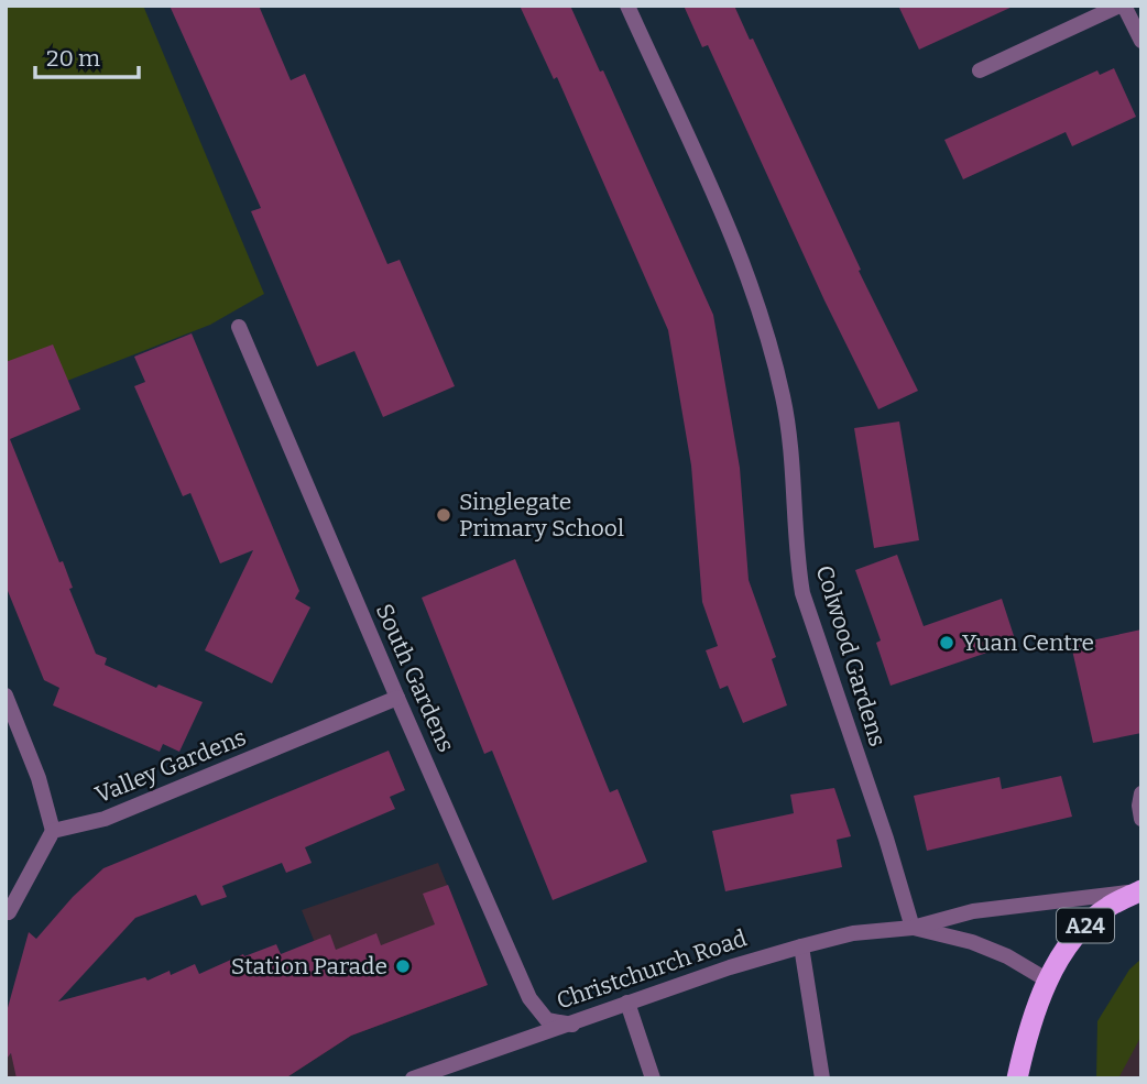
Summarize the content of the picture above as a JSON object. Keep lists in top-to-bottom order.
{
  "streets": {
    "highway": ["A24", "Christchurch Road"],
    "street": ["Colwood Gardens", "South Gardens", "Valley Gardens"]
  },
  "crossings": [
    ["Colwood Gardens", "Christchurch Road"],
    ["South Gardens", "Valley Gardens"],
    ["South Gardens", "Christchurch Road"],
    ["A24", "Christchurch Road"]
  ],
  "places": ["Singlegate Primary School", "Yuan Centre", "Station Parade"],
  "scale_bar": "20 m"
}
